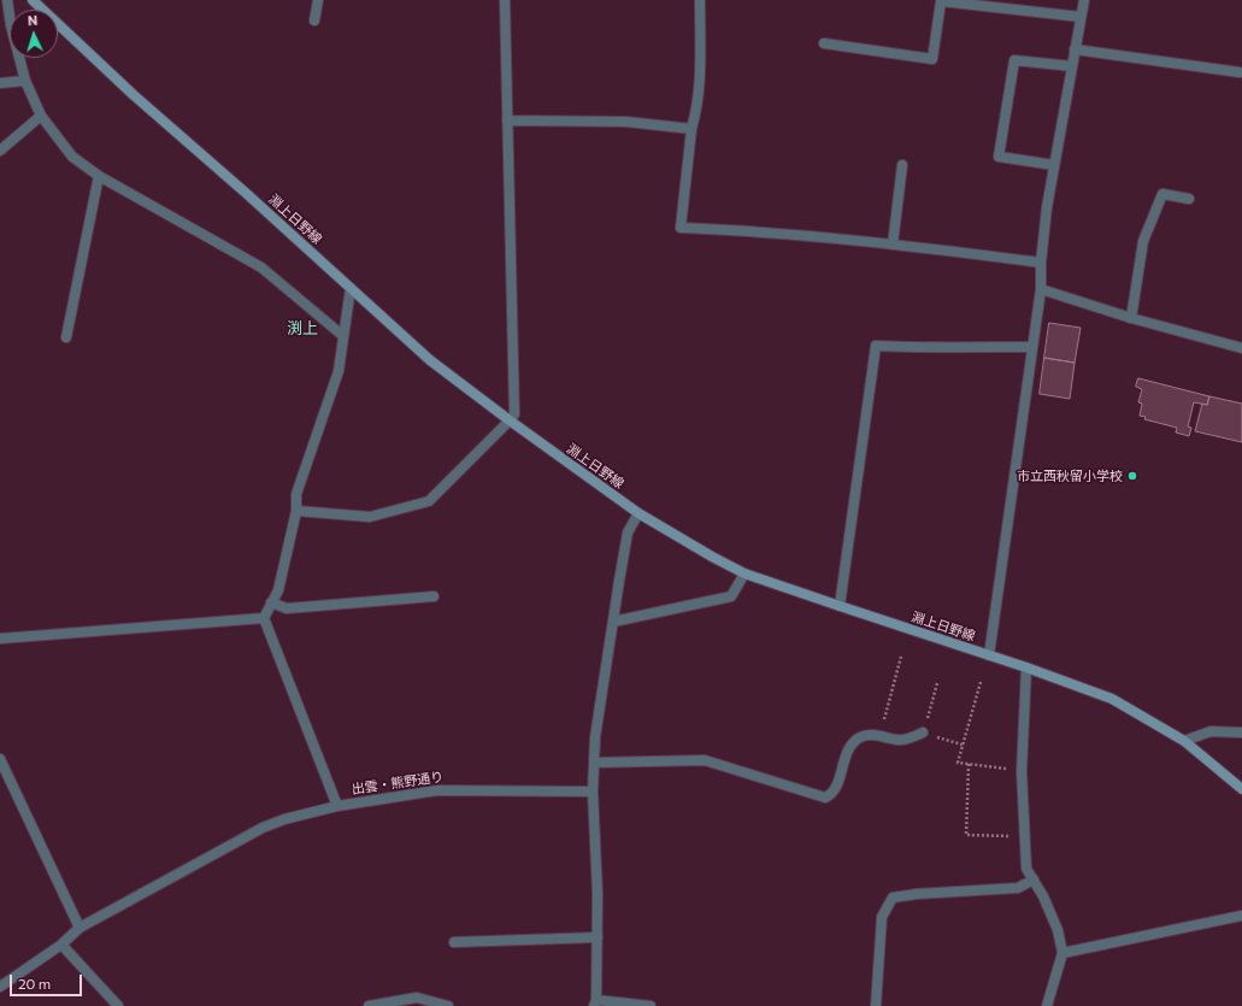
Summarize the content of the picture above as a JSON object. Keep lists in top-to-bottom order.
{
  "streets": {
    "main road": ["淵上日野線"],
    "street": ["出雲・熊野通り"]
  },
  "districts": ["渕上"],
  "places": ["市立西秋留小学校"],
  "scale_bar": "20 m",
  "north": "top"
}
